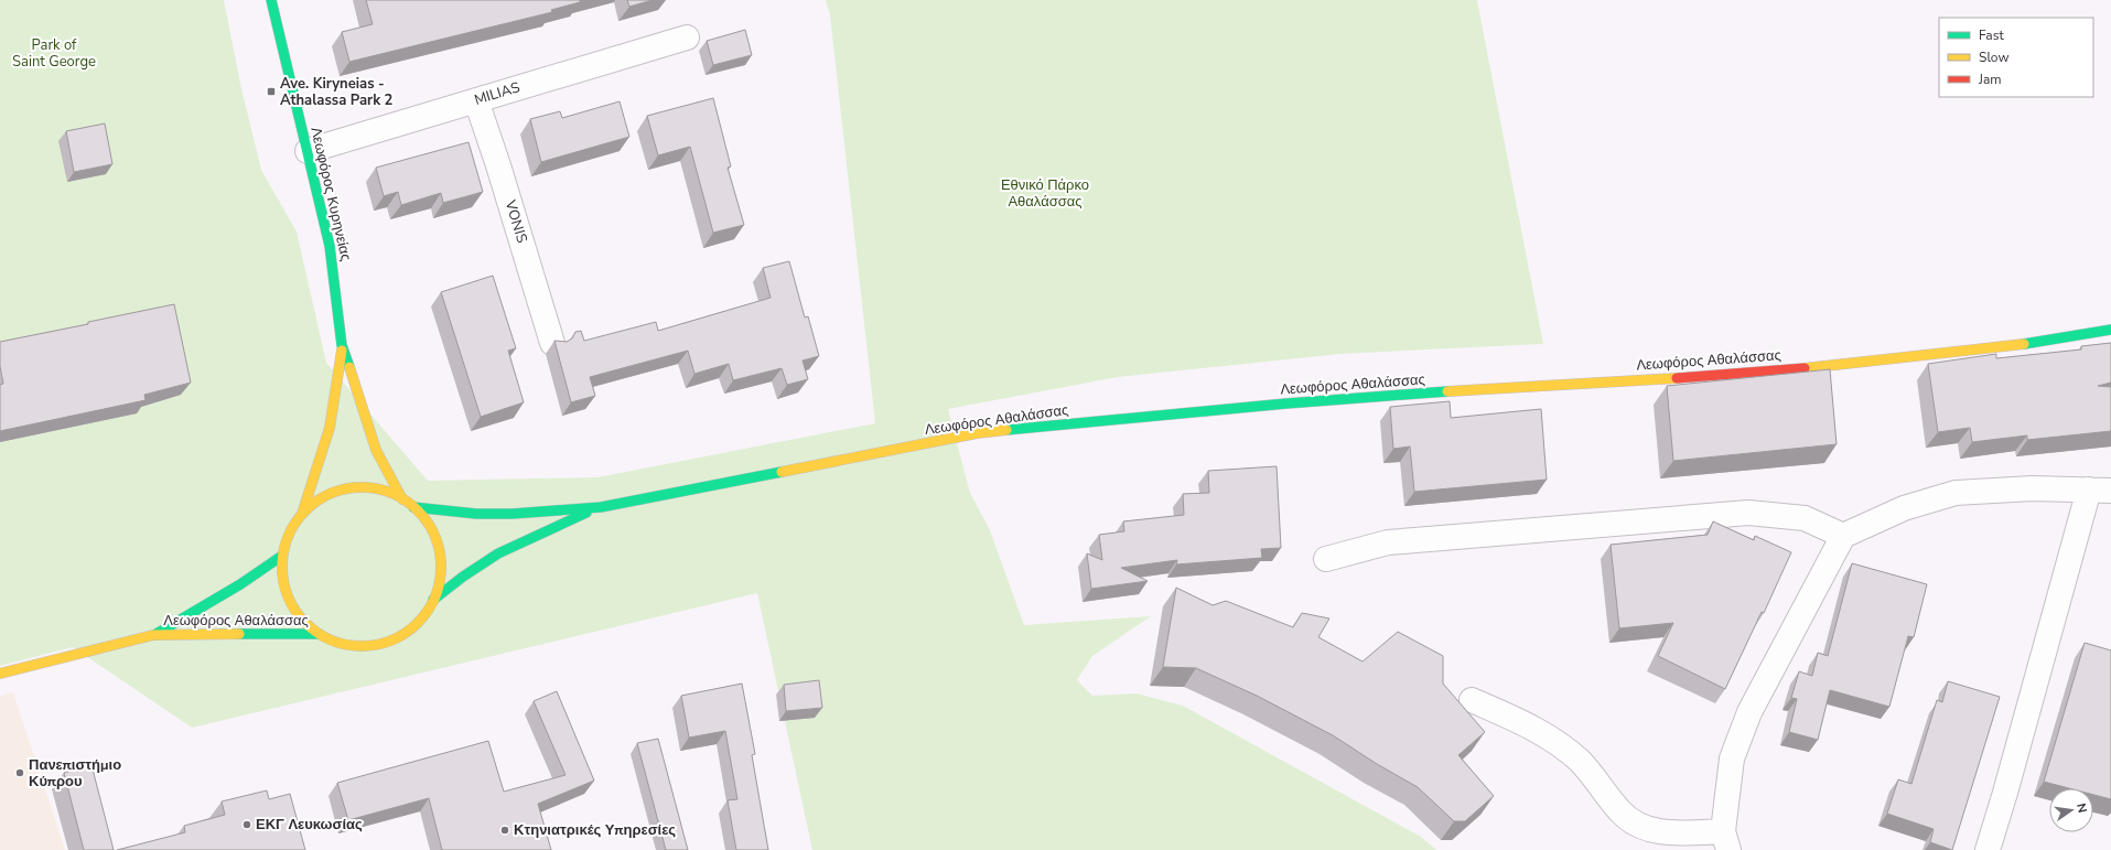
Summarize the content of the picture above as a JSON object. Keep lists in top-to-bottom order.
{
  "streets": {
    "main road": ["Λεωφόρος Κυρηνείας", "Λεωφόρος Αθαλάσσας"],
    "street": ["MILIAS", "VONIS"]
  },
  "crossings": [
    ["MILIAS", "Λεωφόρος Κυρηνείας"],
    ["MILIAS", "VONIS"]
  ],
  "parks": ["Park of Saint George", "Εθνικό Πάρκο Αθαλάσσας"],
  "places": {
    "transit": ["Ave. Kiryneias - Athalassa Park 2"],
    "other": ["Πανεπιστήμιο Κύπρου", "ΕΚΓ Λευκωσίας", "Κτηνιατρικές Υπηρεσίες"]
  },
  "legend": ["Fast", "Slow", "Jam"],
  "north": "right"
}
